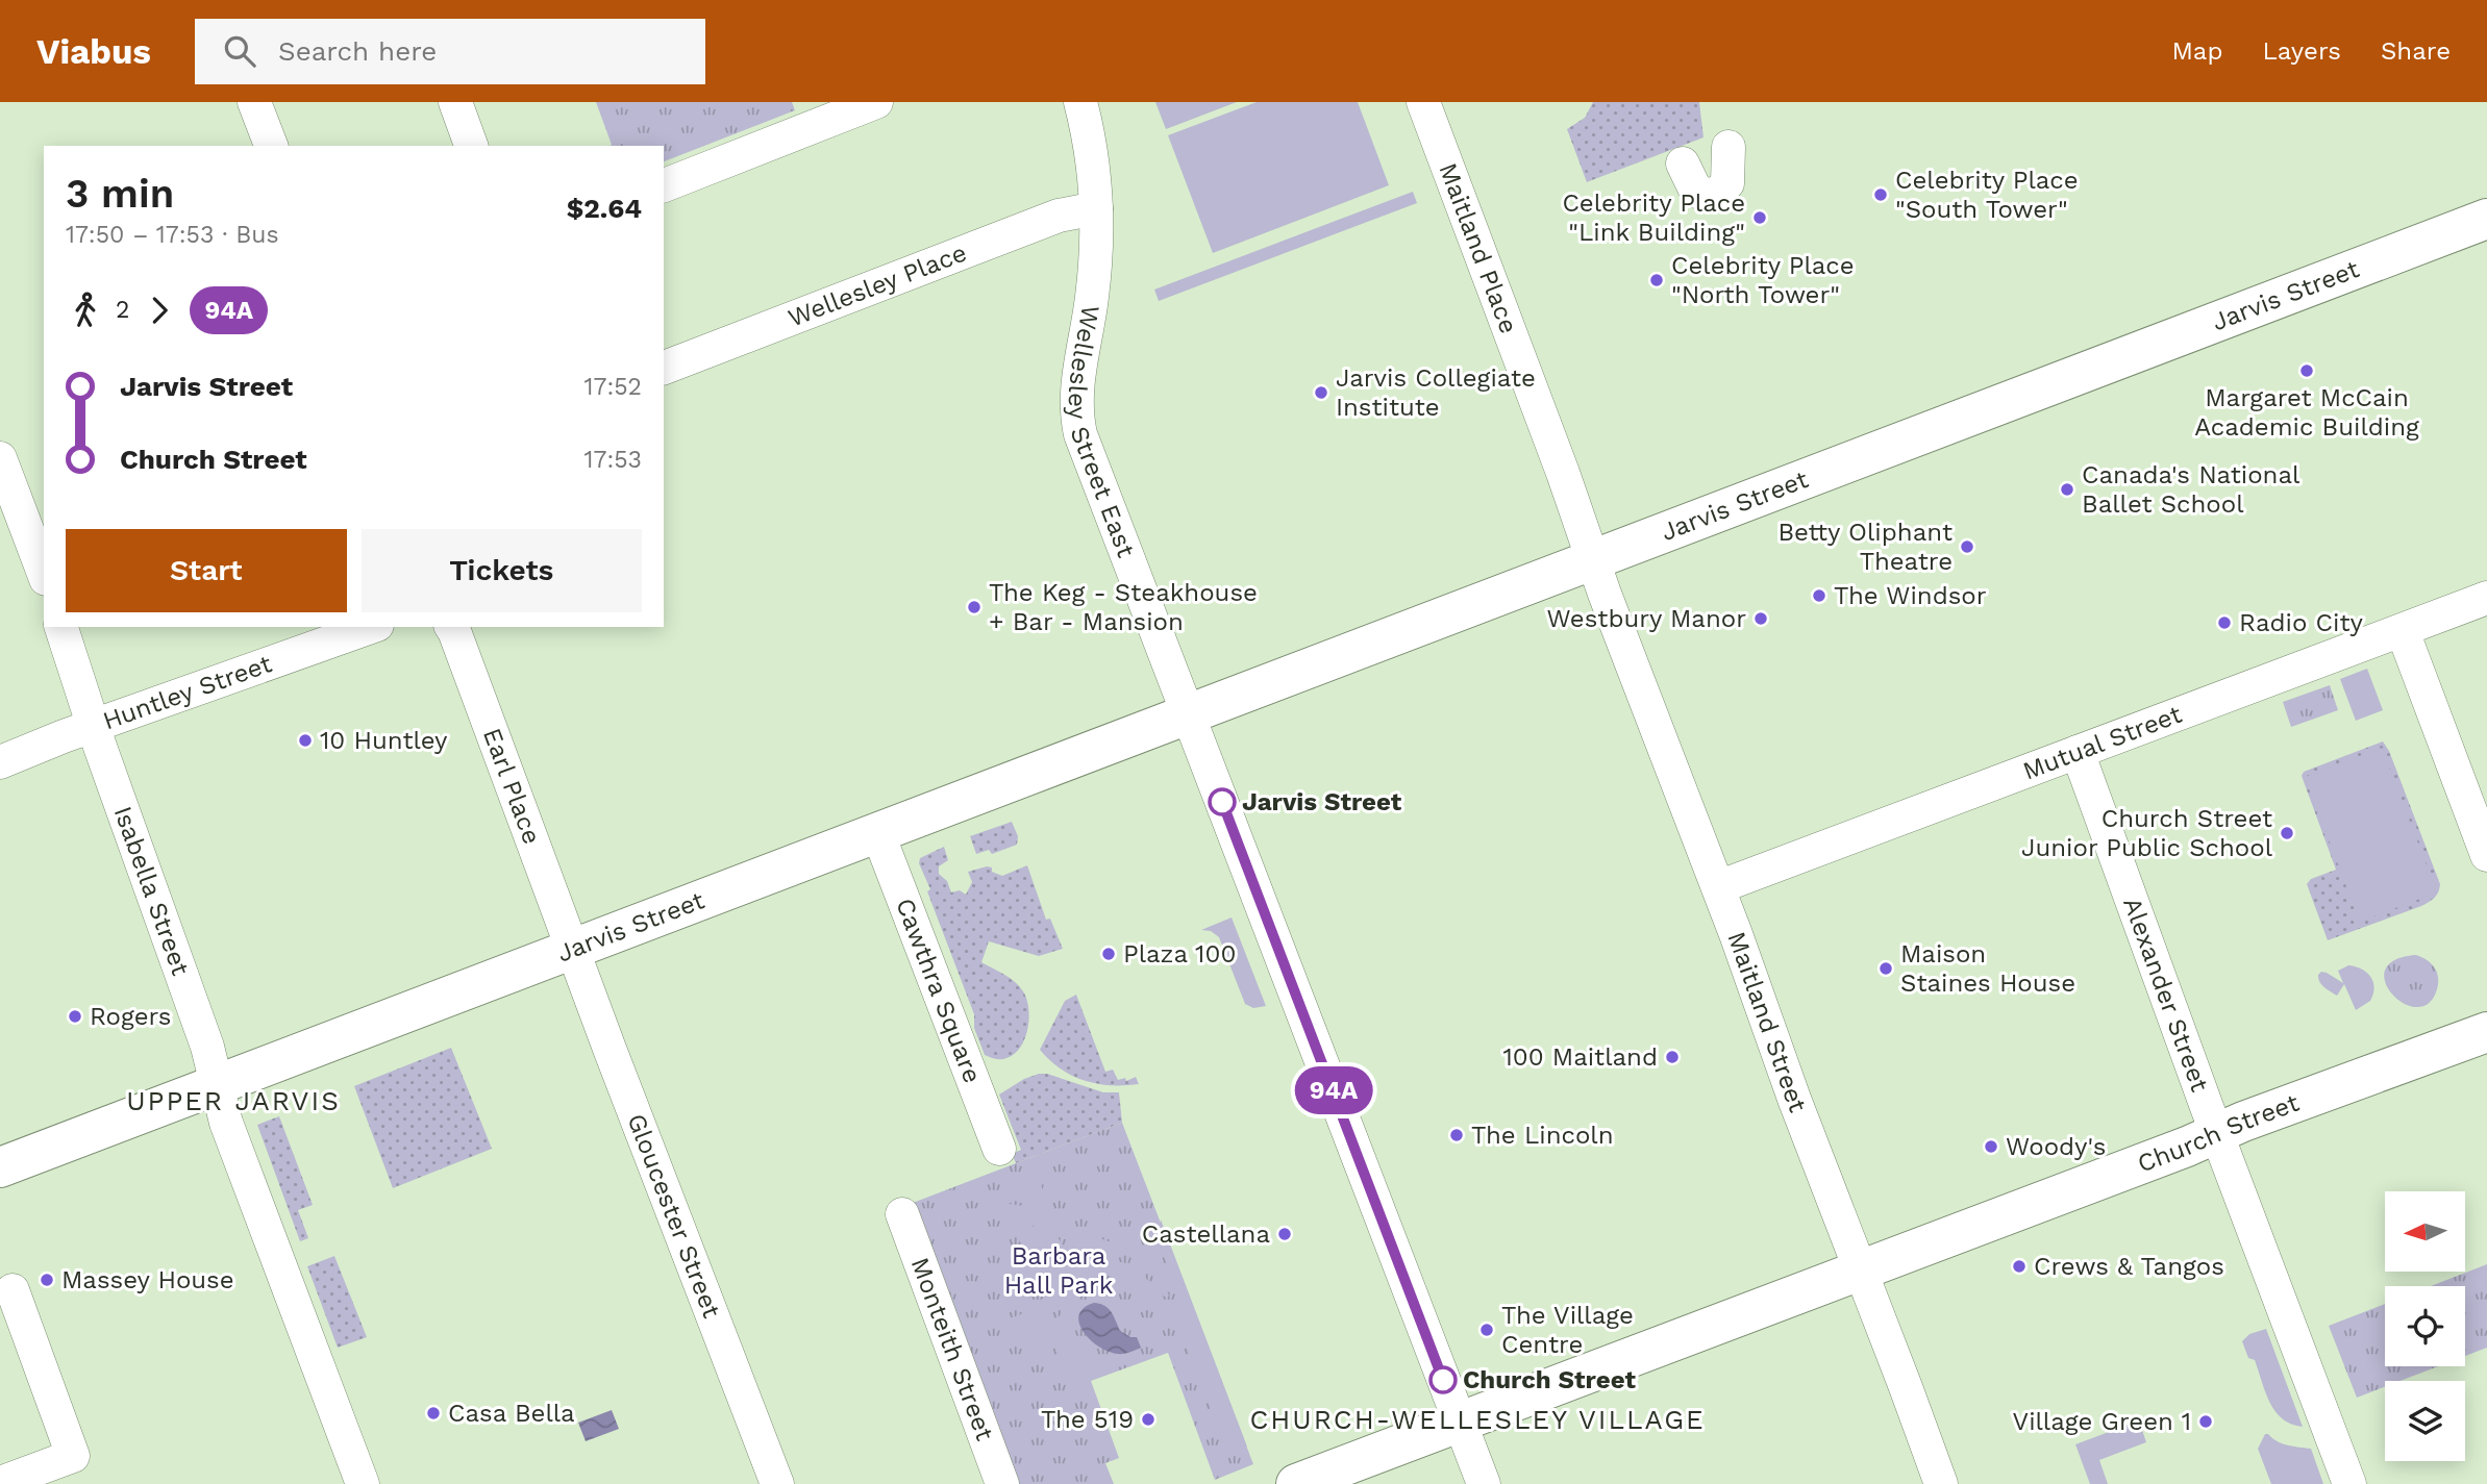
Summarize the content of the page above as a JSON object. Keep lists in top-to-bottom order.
{
  "streets": {
    "main road": ["Jarvis Street", "Church Street"],
    "street": [
      "Maitland Place",
      "Wellesley Place",
      "Wellesley Street East",
      "Huntley Street",
      "Mutual Street",
      "Earl Place",
      "Isabella Street",
      "Cawthra Square",
      "Alexander Street",
      "Maitland Street",
      "Gloucester Street",
      "Monteith Street"
    ]
  },
  "crossings": [
    ["Maitland Place", "Jarvis Street"],
    ["Maitland Place", "Maitland Street"],
    ["Wellesley Place", "Wellesley Street East"],
    ["Jarvis Street", "Wellesley Street East"],
    ["Jarvis Street", "Earl Place"],
    ["Jarvis Street", "Isabella Street"],
    ["Jarvis Street", "Cawthra Square"],
    ["Jarvis Street", "Maitland Street"],
    ["Jarvis Street", "Gloucester Street"],
    ["Wellesley Street East", "Church Street"],
    ["Huntley Street", "Isabella Street"],
    ["Mutual Street", "Alexander Street"],
    ["Mutual Street", "Maitland Street"],
    ["Earl Place", "Gloucester Street"],
    ["Alexander Street", "Church Street"],
    ["Maitland Street", "Church Street"]
  ],
  "districts": ["UPPER JARVIS", "CHURCH-WELLESLEY VILLAGE"],
  "parks": ["Barbara Hall Park"],
  "places": [
    "Celebrity Place \"South Tower\"",
    "Celebrity Place \"Link Building\"",
    "Celebrity Place \"North Tower\"",
    "Margaret McCain Academic Building",
    "Jarvis Collegiate Institute",
    "Canada's National Ballet School",
    "Betty Oliphant Theatre",
    "The Windsor",
    "The Keg - Steakhouse + Bar - Mansion",
    "Westbury Manor",
    "Radio City",
    "10 Huntley",
    "Jarvis Street",
    "Church Street Junior Public School",
    "Plaza 100",
    "Maison Staines House",
    "Rogers",
    "100 Maitland",
    "The Lincoln",
    "Woody's",
    "Castellana",
    "Crews & Tangos",
    "Massey House",
    "The Village Centre",
    "Church Street",
    "Casa Bella",
    "The 519",
    "Village Green 1"
  ],
  "lines": ["bus line 94A"],
  "north": "left",
  "page": {
    "header": "Viabus",
    "search": "Search here",
    "nav": ["Map", "Layers", "Share"],
    "on_map": "94A",
    "heading": ["3 min", "17:50 – 17:53 · Bus", "$2.64"],
    "legs": ["2", "94A"],
    "list": [
      {
        "name": "Jarvis Street",
        "value": "17:52"
      },
      {
        "name": "Church Street",
        "value": "17:53"
      }
    ],
    "buttons": ["Start", "Tickets"]
  }
}
